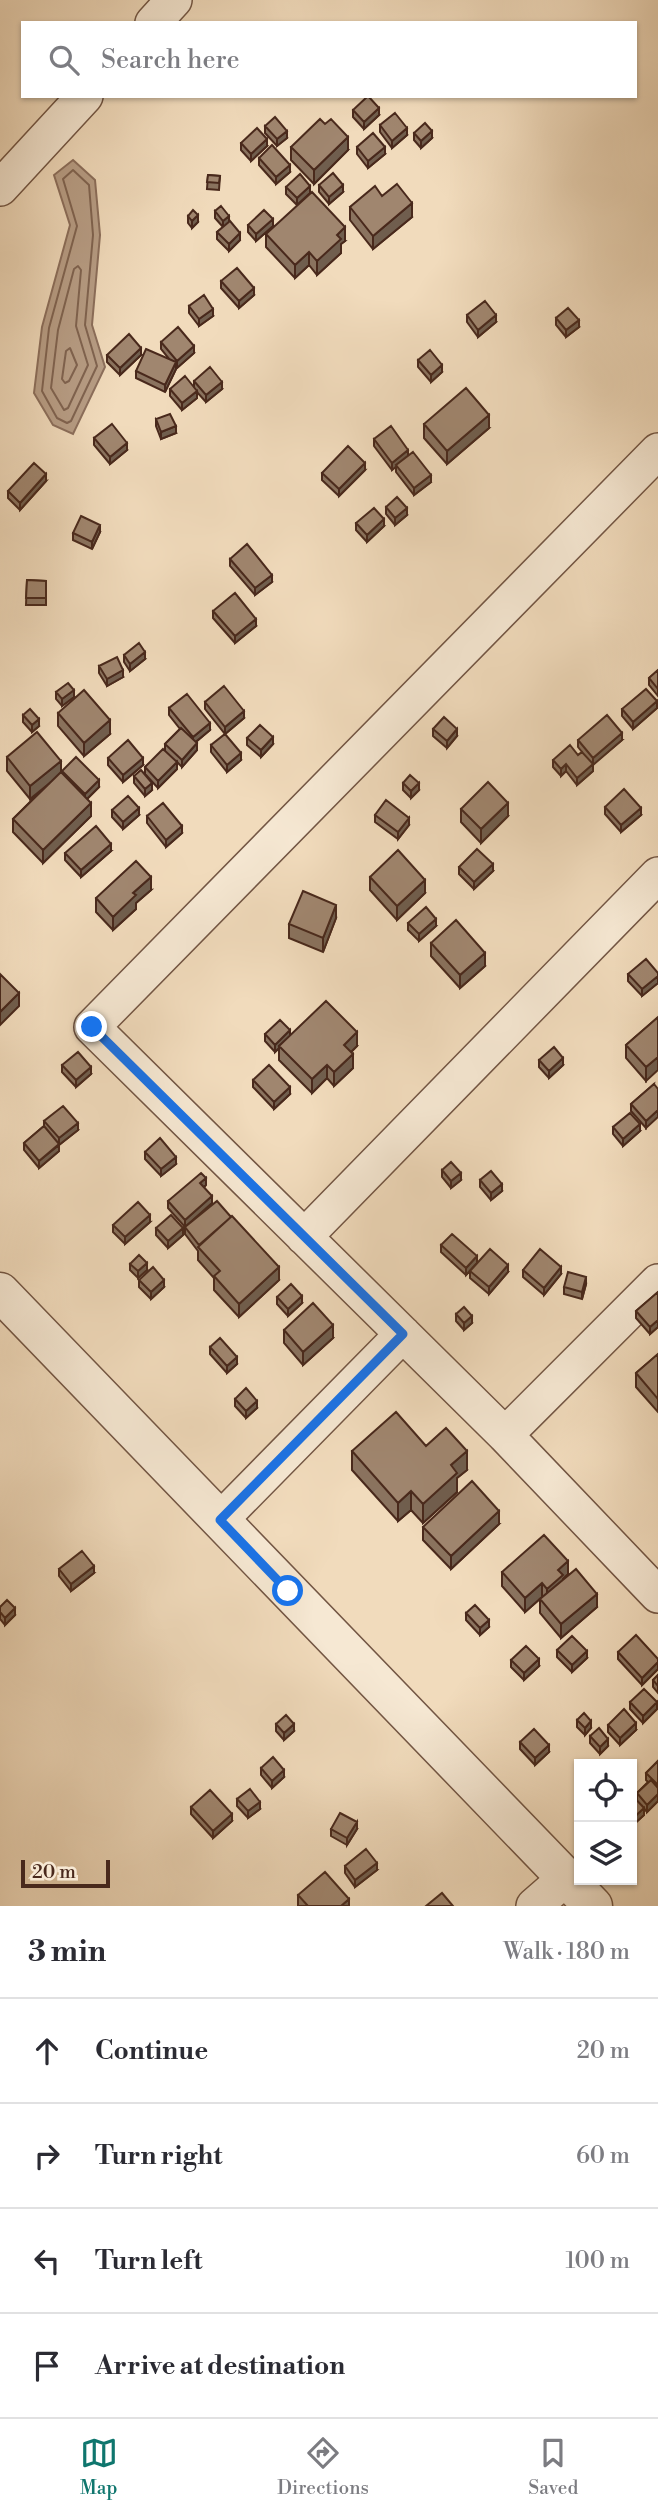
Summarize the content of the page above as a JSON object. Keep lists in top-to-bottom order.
{
  "scale_bar": "20 m",
  "page": {
    "search": "Search here",
    "scale": "20 m",
    "heading": ["3 min", "Walk · 180 m"],
    "list": [
      ["Continue", "20 m"],
      ["Turn right", "60 m"],
      ["Turn left", "100 m"],
      "Arrive at destination"
    ],
    "nav": ["Map", "Directions", "Saved"]
  }
}
